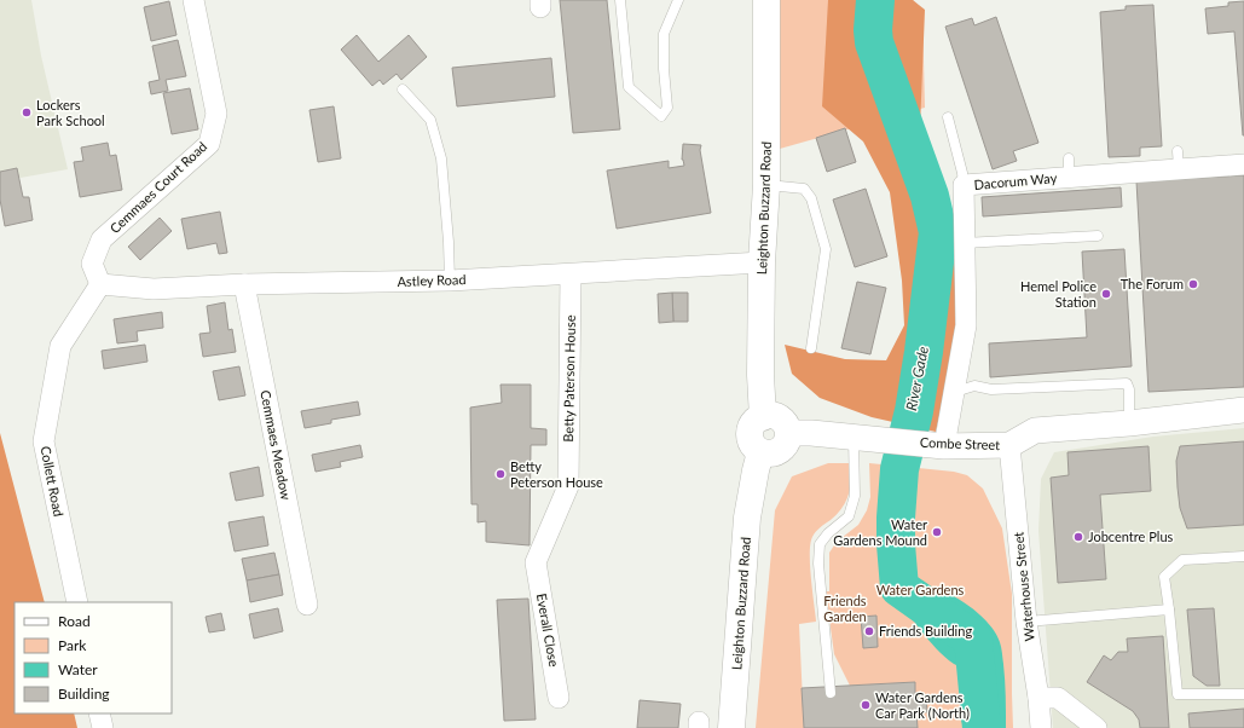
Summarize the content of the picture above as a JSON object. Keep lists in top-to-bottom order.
{
  "streets": {
    "main road": ["Leighton Buzzard Road"],
    "street": [
      "Dacorum Way",
      "Cemmaes Court Road",
      "Astley Road",
      "Betty Paterson House",
      "Combe Street",
      "Cemmaes Meadow",
      "Collett Road",
      "Waterhouse Street",
      "Everall Close"
    ]
  },
  "crossings": [
    ["Dacorum Way", "Combe Street"],
    ["Cemmaes Court Road", "Astley Road"],
    ["Cemmaes Court Road", "Collett Road"],
    ["Leighton Buzzard Road", "Astley Road"],
    ["Leighton Buzzard Road", "Combe Street"],
    ["Astley Road", "Betty Paterson House"],
    ["Astley Road", "Cemmaes Meadow"],
    ["Astley Road", "Collett Road"],
    ["Betty Paterson House", "Everall Close"],
    ["Combe Street", "Waterhouse Street"]
  ],
  "water": ["River Gade"],
  "parks": ["Water Gardens", "Friends Garden"],
  "places": [
    "Lockers Park School",
    "The Forum",
    "Hemel Police Station",
    "Betty Peterson House",
    "Water Gardens Mound",
    "Jobcentre Plus",
    "Friends Building",
    "Water Gardens Car Park (North)"
  ],
  "legend": [
    "Road",
    "Park",
    "Water",
    "Building"
  ]
}
